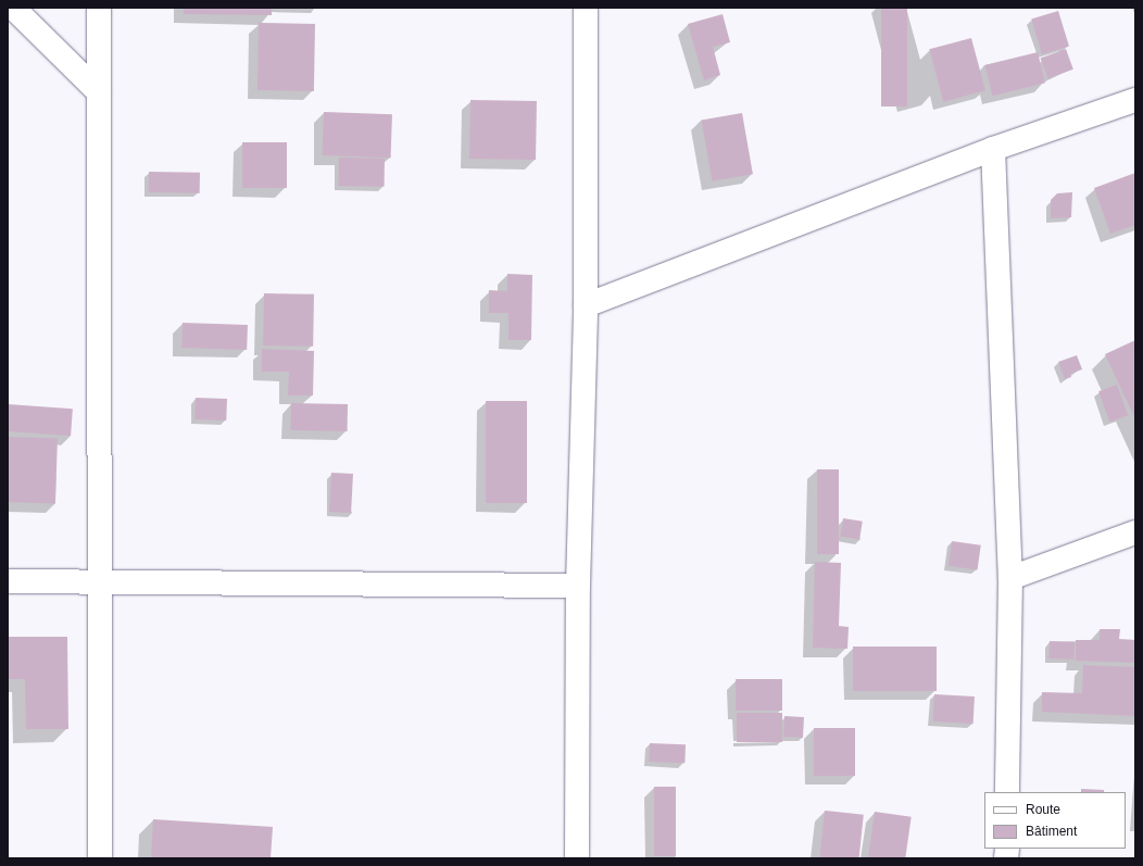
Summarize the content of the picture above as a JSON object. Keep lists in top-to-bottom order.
{
  "legend": ["Route", "Bâtiment"]
}
